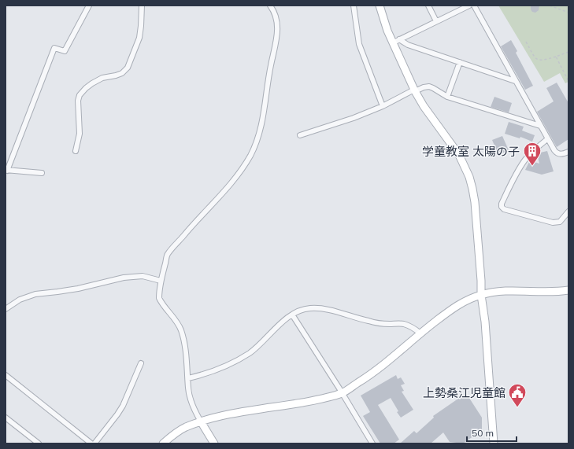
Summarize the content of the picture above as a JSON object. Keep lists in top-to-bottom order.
{
  "places": {
    "building": ["学童教室 太陽の子"],
    "public building": ["上勢桑江児童館"]
  },
  "scale_bar": "50 m"
}
